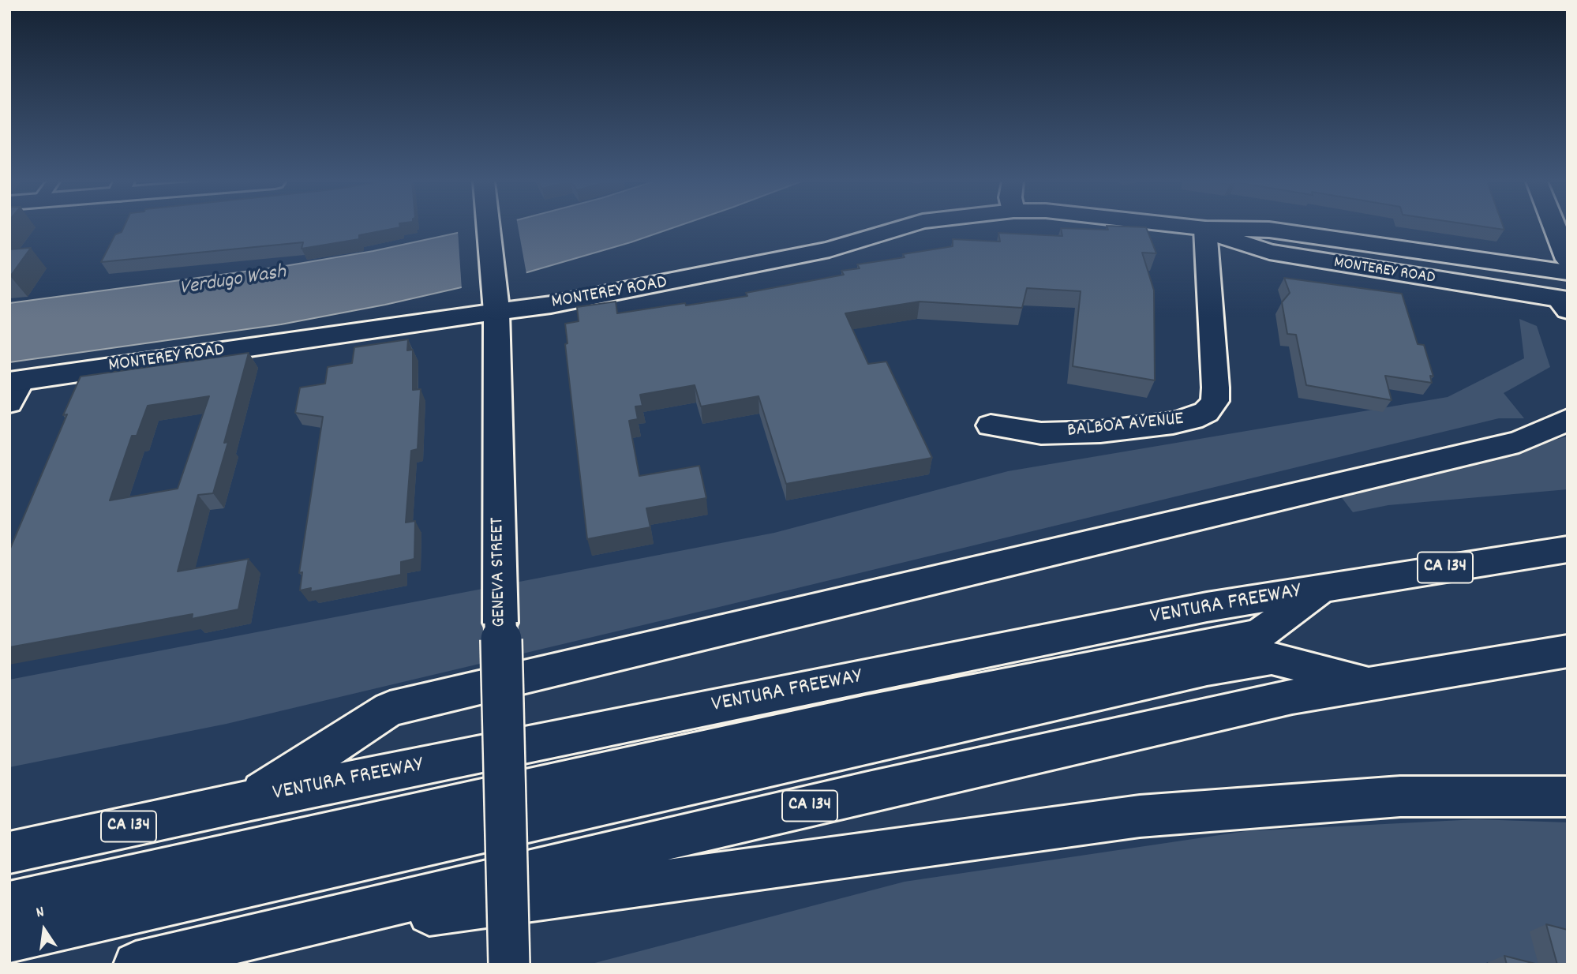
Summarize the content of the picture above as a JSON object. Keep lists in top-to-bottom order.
{
  "streets": {
    "main road": [
      "MONTEREY ROAD",
      "BALBOA AVENUE",
      "CA 134",
      "GENEVA STREET",
      "VENTURA FREEWAY"
    ]
  },
  "crossings": [
    ["MONTEREY ROAD", "BALBOA AVENUE"],
    ["MONTEREY ROAD", "GENEVA STREET"]
  ],
  "water": ["Verdugo Wash"],
  "north": "top"
}
